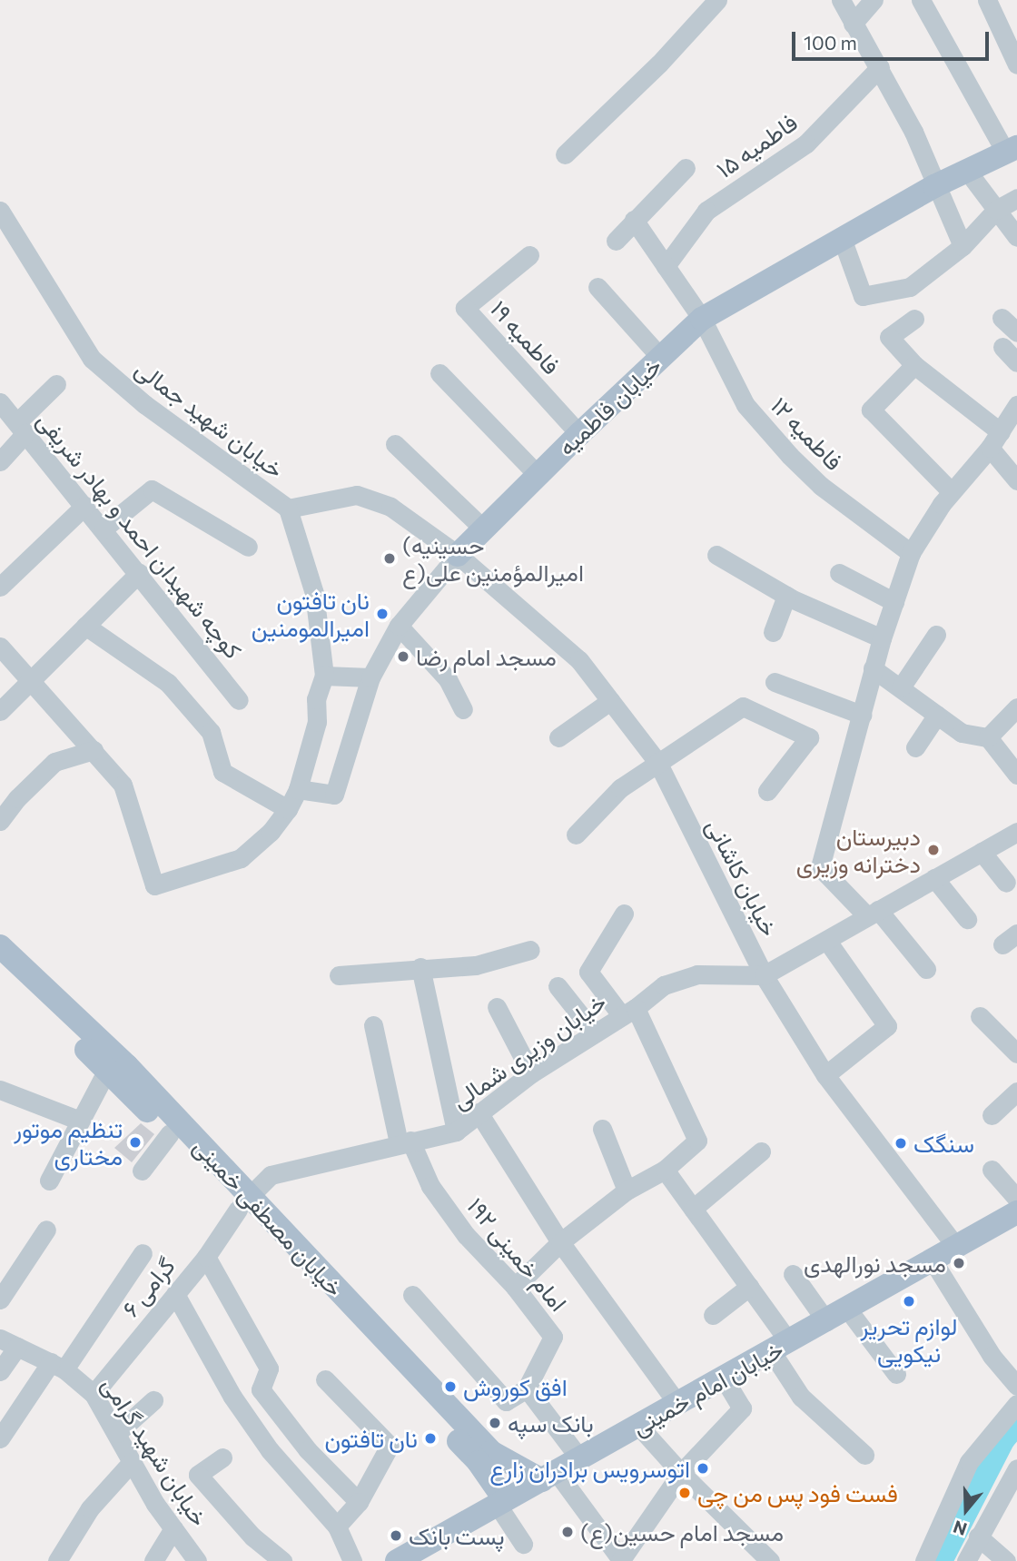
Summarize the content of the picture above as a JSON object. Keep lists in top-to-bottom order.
{
  "streets": {
    "main road": ["خیابان فاطمیه", "خیابان مصطفی خمینی", "خیابان امام خمینی"],
    "street": [
      "فاطمیه ۱۵",
      "فاطمیه ۱۹",
      "خیابان شهید جمالی",
      "فاطمیه ۱۲",
      "کوچه شهیدان احمد و بهادر شریفی",
      "خیابان کاشانی",
      "خیابان وزیری شمالی",
      "امام خمینی ۱۹۲",
      "گرامی ۶",
      "خیابان شهید گرامی"
    ]
  },
  "crossings": [
    ["فاطمیه ۱۹", "خیابان فاطمیه"],
    ["خیابان فاطمیه", "خیابان شهید جمالی"],
    ["خیابان فاطمیه", "فاطمیه ۱۲"],
    ["خیابان فاطمیه", "خیابان کاشانی"],
    ["خیابان شهید جمالی", "خیابان کاشانی"],
    ["خیابان کاشانی", "خیابان وزیری شمالی"],
    ["خیابان کاشانی", "خیابان امام خمینی"],
    ["خیابان وزیری شمالی", "خیابان مصطفی خمینی"],
    ["خیابان وزیری شمالی", "امام خمینی ۱۹۲"],
    ["خیابان وزیری شمالی", "گرامی ۶"],
    ["خیابان مصطفی خمینی", "گرامی ۶"],
    ["خیابان مصطفی خمینی", "خیابان امام خمینی"],
    ["گرامی ۶", "خیابان شهید گرامی"]
  ],
  "places": [
    "(حسینیه امیرالمؤمنین علی(ع",
    "نان تافتون امیرالمومنین",
    "مسجد امام رضا",
    "دبیرستان دخترانه وزیری",
    "تنظیم موتور مختاری",
    "سنگک",
    "مسجد نورالهدی",
    "لوازم تحریر نیکویی",
    "افق کوروش",
    "بانک سپه",
    "نان تافتون",
    "اتوسرویس برادران زارع",
    "فست فود پس من چی",
    "(مسجد امام حسین(ع",
    "پست بانک"
  ],
  "scale_bar": "100 m",
  "north": "bottom"
}
